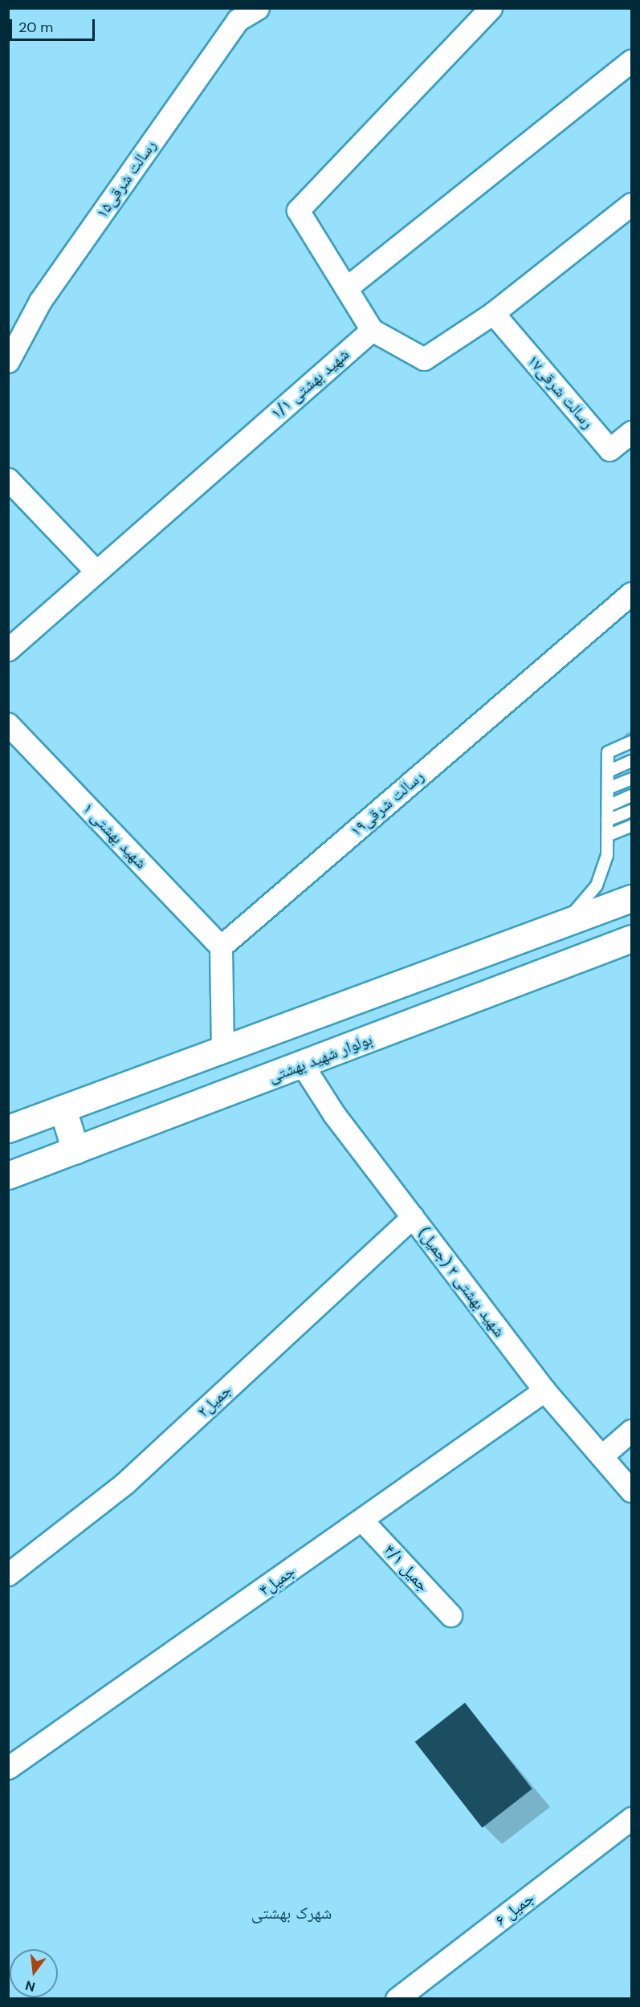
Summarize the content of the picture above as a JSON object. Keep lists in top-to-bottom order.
{
  "streets": {
    "main road": ["بولوار شهید بهشتی"],
    "street": [
      "رسالت شرقی۱۵",
      "شهید بهشتی ۱/۱",
      "رسالت شرقی۱۷",
      "رسالت شرقی۱۹",
      "شهید بهشتی ۱",
      "شهید بهشتی ۲ (جمیل)",
      "جمیل۲",
      "جمیل ۴/۱",
      "جمیل۴",
      "جمیل ۶"
    ]
  },
  "crossings": [
    ["رسالت شرقی۱۹", "شهید بهشتی ۱"],
    ["بولوار شهید بهشتی", "شهید بهشتی ۲ (جمیل)"],
    ["شهید بهشتی ۲ (جمیل)", "جمیل۲"],
    ["شهید بهشتی ۲ (جمیل)", "جمیل۴"],
    ["جمیل ۴/۱", "جمیل۴"]
  ],
  "districts": ["شهرک بهشتی"],
  "scale_bar": "20 m",
  "north": "bottom"
}
